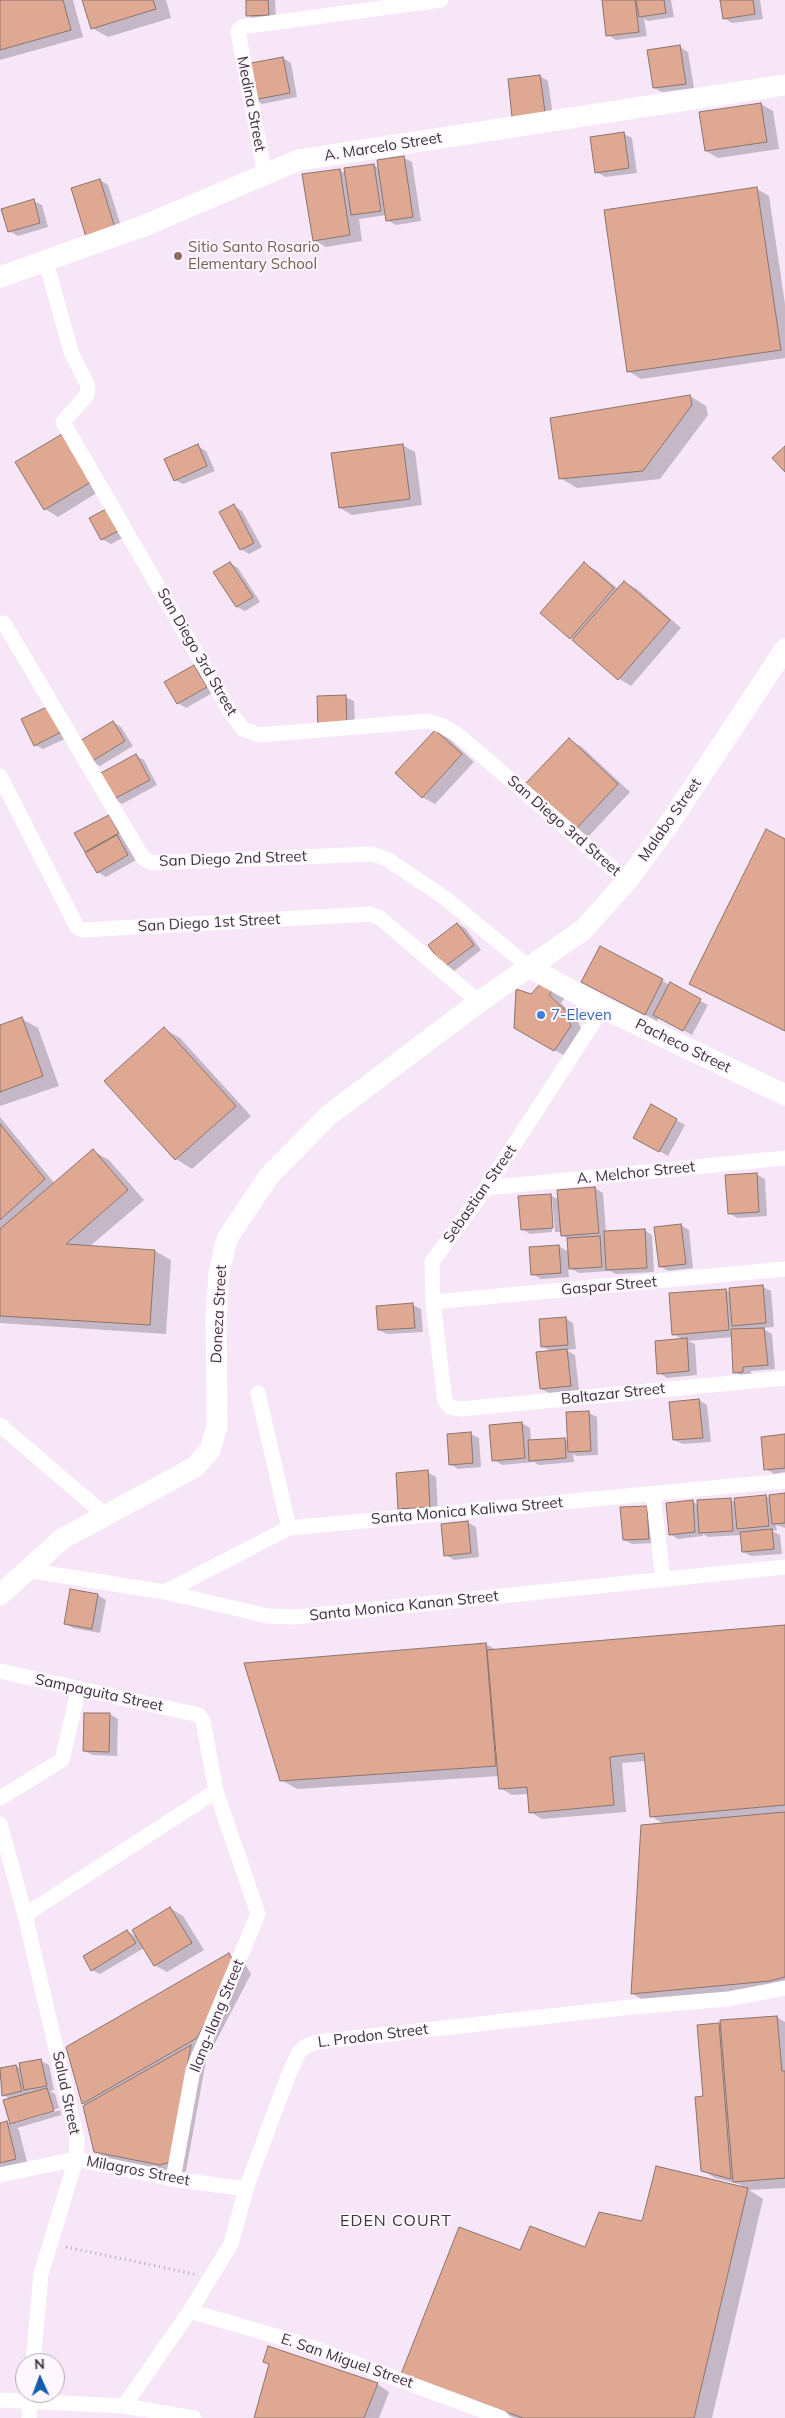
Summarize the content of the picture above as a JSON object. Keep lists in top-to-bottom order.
{
  "streets": {
    "street": [
      "Medina Street",
      "A. Marcelo Street",
      "San Diego 3rd Street",
      "Malabo Street",
      "San Diego 2nd Street",
      "San Diego 1st Street",
      "Pacheco Street",
      "A. Melchor Street",
      "Sebastian Street",
      "Gaspar Street",
      "Doneza Street",
      "Baltazar Street",
      "Santa Monica Kaliwa Street",
      "Santa Monica Kanan Street",
      "Sampaguita Street",
      "Ilang-Ilang Street",
      "L. Prodon Street",
      "Salud Street",
      "Milagros Street",
      "E. San Miguel Street"
    ]
  },
  "crossings": [
    ["Medina Street", "A. Marcelo Street"],
    ["A. Marcelo Street", "San Diego 3rd Street"],
    ["San Diego 3rd Street", "Malabo Street"],
    ["Malabo Street", "San Diego 2nd Street"],
    ["Malabo Street", "Pacheco Street"],
    ["Malabo Street", "Doneza Street"],
    ["San Diego 2nd Street", "Pacheco Street"],
    ["San Diego 2nd Street", "Doneza Street"],
    ["San Diego 1st Street", "Doneza Street"],
    ["Pacheco Street", "Sebastian Street"],
    ["Pacheco Street", "Doneza Street"],
    ["A. Melchor Street", "Sebastian Street"],
    ["Sebastian Street", "Gaspar Street"],
    ["Sebastian Street", "Baltazar Street"],
    ["Doneza Street", "Santa Monica Kanan Street"],
    ["Santa Monica Kaliwa Street", "Santa Monica Kanan Street"],
    ["Sampaguita Street", "Ilang-Ilang Street"],
    ["Ilang-Ilang Street", "Milagros Street"],
    ["L. Prodon Street", "Milagros Street"],
    ["L. Prodon Street", "E. San Miguel Street"],
    ["Salud Street", "Milagros Street"]
  ],
  "districts": ["EDEN COURT"],
  "places": ["Sitio Santo Rosario Elementary School", "7-Eleven"],
  "north": "top"
}
